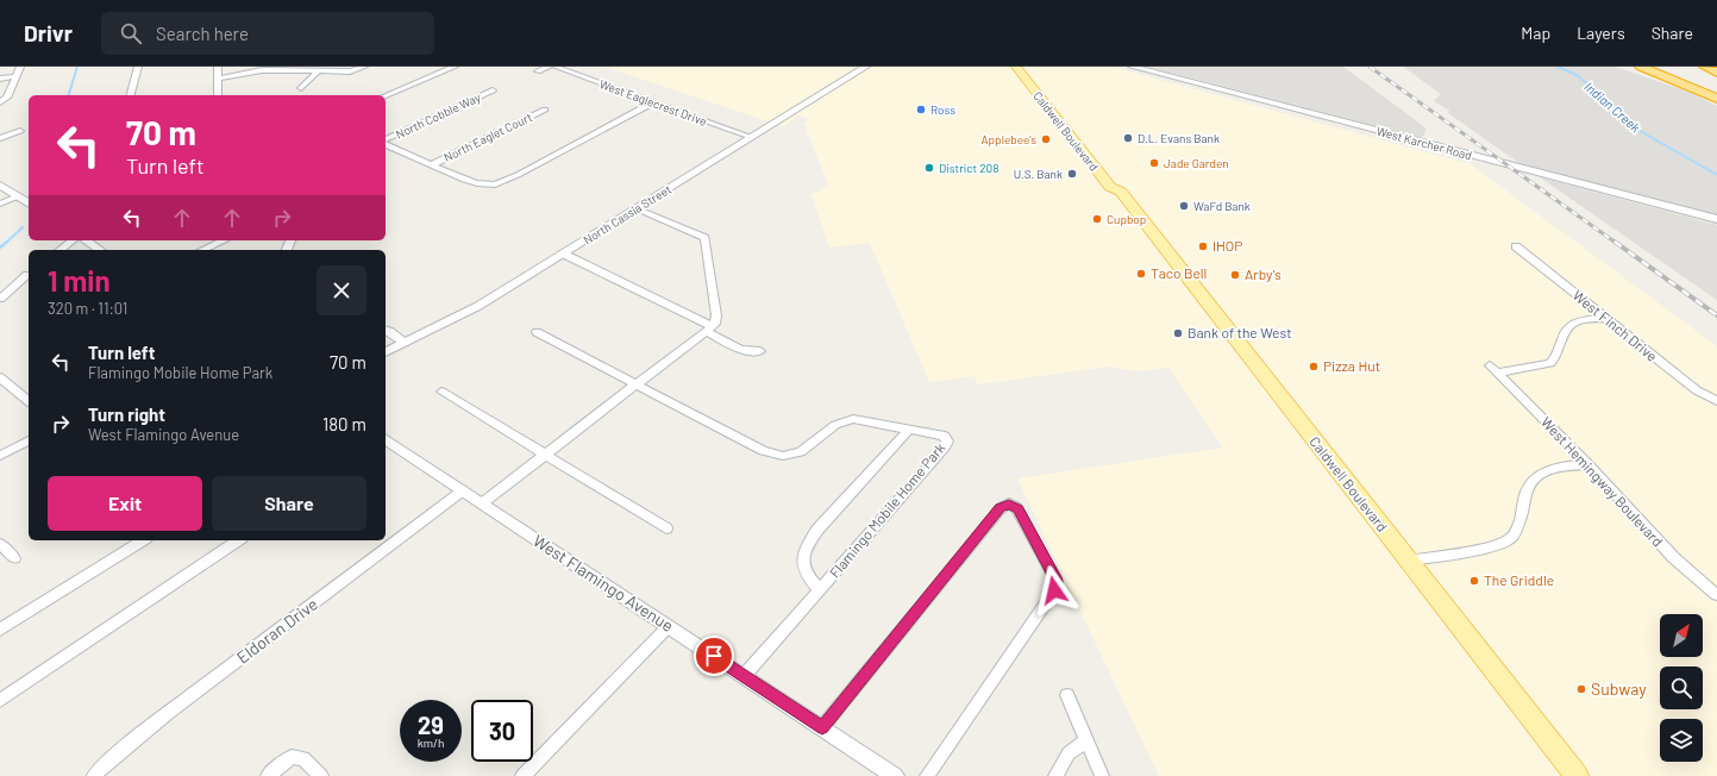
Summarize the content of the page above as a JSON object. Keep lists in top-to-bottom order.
{
  "streets": {
    "main road": ["Caldwell Boulevard"],
    "street": [
      "West Eaglecrest Drive",
      "North Cobble Way",
      "North Eaglet Court",
      "West Karcher Road",
      "North Cassia Street",
      "West Finch Drive",
      "West Hemingway Boulevard",
      "Flamingo Mobile Home Park",
      "West Flamingo Avenue",
      "Eldoran Drive"
    ]
  },
  "crossings": [
    ["West Eaglecrest Drive", "North Cassia Street"],
    ["West Finch Drive", "West Hemingway Boulevard"],
    ["Flamingo Mobile Home Park", "West Flamingo Avenue"],
    ["West Flamingo Avenue", "Eldoran Drive"]
  ],
  "water": ["Indian Creek"],
  "places": [
    "Ross",
    "D.L. Evans Bank",
    "Applebee's",
    "Jade Garden",
    "District 208",
    "U.S. Bank",
    "WaFd Bank",
    "Cupbop",
    "IHOP",
    "Taco Bell",
    "Arby's",
    "Bank of the West",
    "Pizza Hut",
    "The Griddle",
    "Subway"
  ],
  "north": "top right",
  "page": {
    "header": "Drivr",
    "search": "Search here",
    "nav": ["Map", "Layers", "Share"],
    "turn": ["70 m", "Turn left"],
    "heading": ["1 min", "320 m · 11:01"],
    "list": [
      {
        "name": "Turn left",
        "note": "Flamingo Mobile Home Park",
        "value": "70 m"
      },
      {
        "name": "Turn right",
        "note": "West Flamingo Avenue",
        "value": "180 m"
      }
    ],
    "buttons": ["Exit", "Share"],
    "speed": "29 km/h",
    "limit": "30"
  }
}
